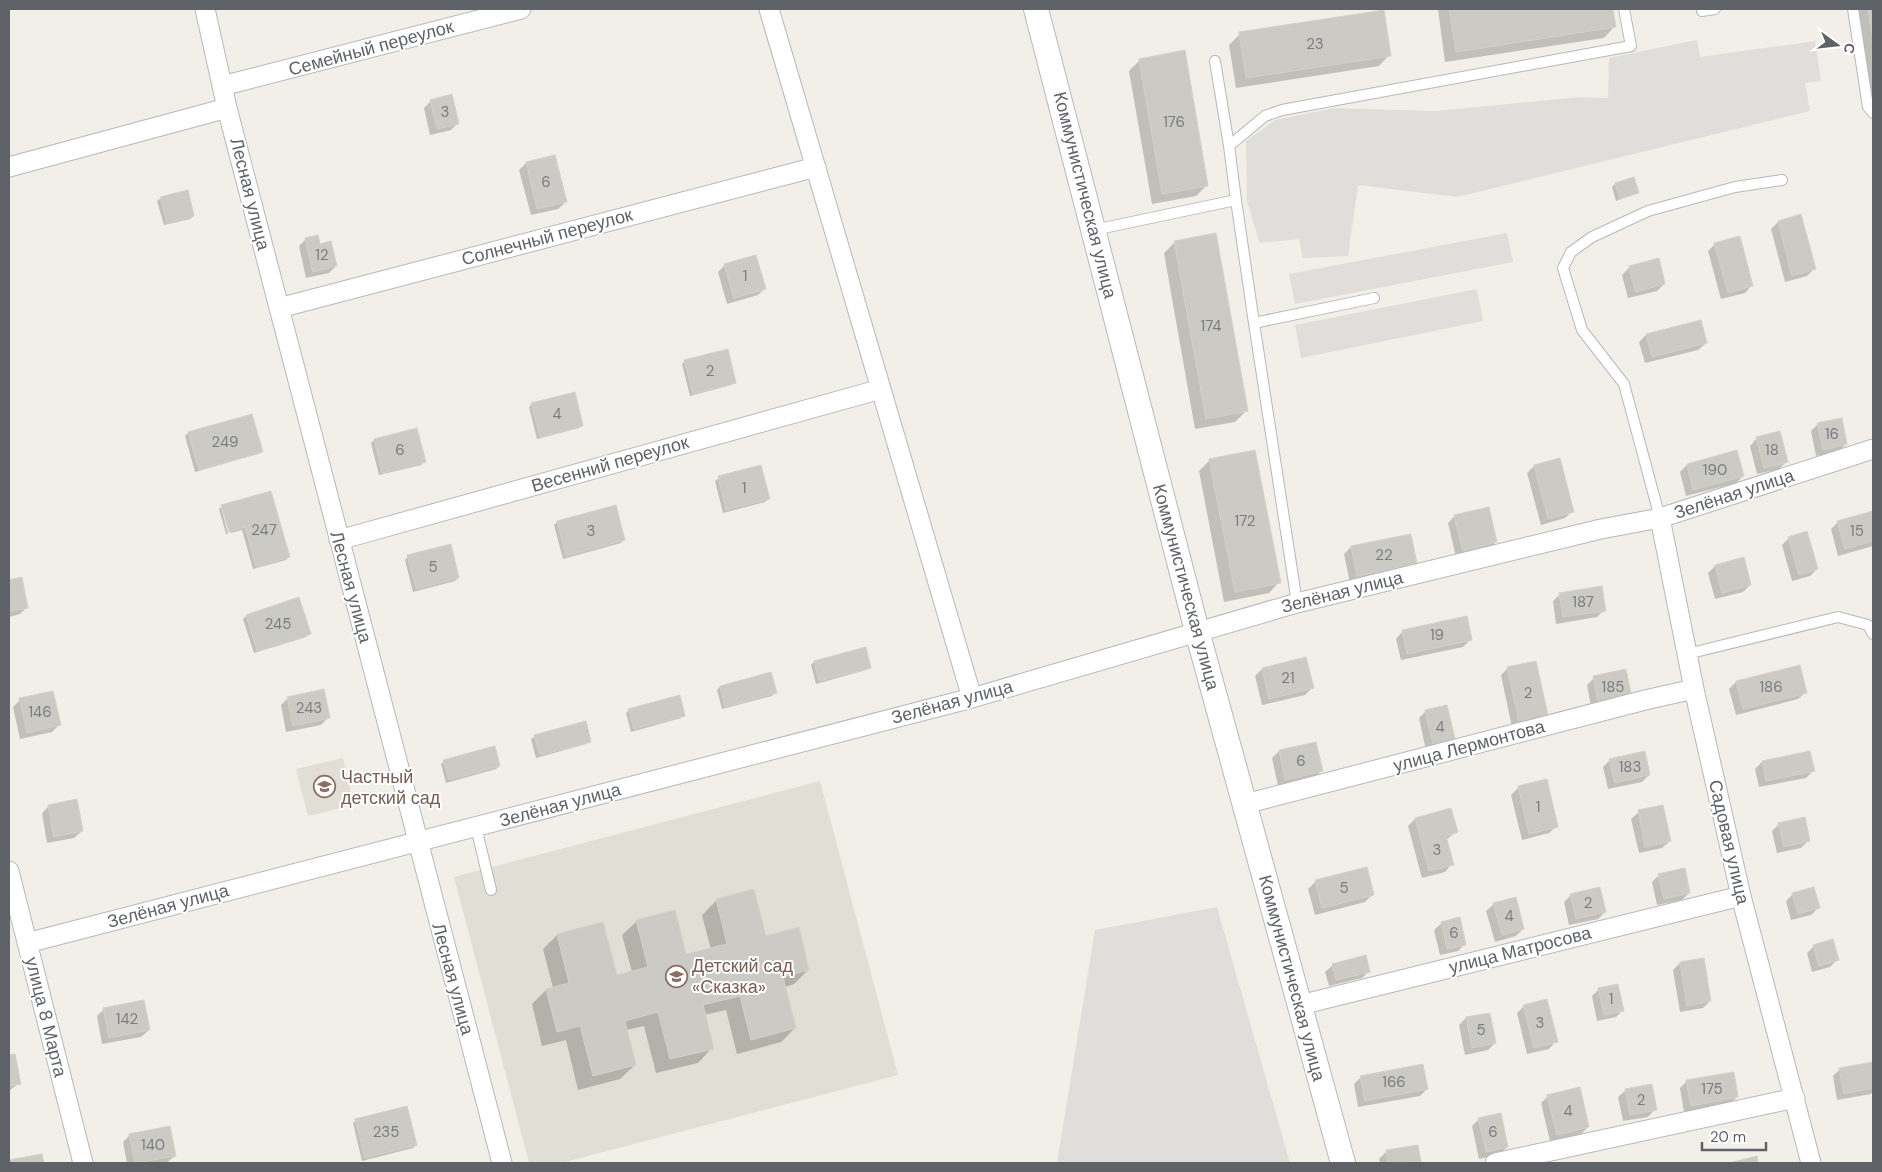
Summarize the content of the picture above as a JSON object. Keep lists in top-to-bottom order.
{
  "streets": {
    "street": [
      "Семейный переулок",
      "Лесная улица",
      "Коммунистическая улица",
      "Солнечный переулок",
      "Весенний переулок",
      "Зелёная улица",
      "улица Лермонтова",
      "Садовая улица",
      "улица Матросова",
      "улица 8 Марта"
    ]
  },
  "crossings": [
    ["Семейный переулок", "Лесная улица"],
    ["Лесная улица", "Солнечный переулок"],
    ["Лесная улица", "Весенний переулок"],
    ["Лесная улица", "Зелёная улица"],
    ["Коммунистическая улица", "Зелёная улица"],
    ["Коммунистическая улица", "улица Лермонтова"],
    ["Коммунистическая улица", "улица Матросова"],
    ["Зелёная улица", "Садовая улица"],
    ["Зелёная улица", "улица 8 Марта"],
    ["улица Лермонтова", "Садовая улица"],
    ["Садовая улица", "улица Матросова"]
  ],
  "places": {
    "school or university": ["Частный детский сад", "Детский сад «Сказка»"]
  },
  "house_numbers": [
    "23",
    "3",
    "176",
    "6",
    "12",
    "1",
    "174",
    "2",
    "4",
    "16",
    "249",
    "6",
    "18",
    "190",
    "1",
    "172",
    "247",
    "3",
    "15",
    "22",
    "5",
    "187",
    "245",
    "19",
    "21",
    "185",
    "186",
    "2",
    "243",
    "146",
    "4",
    "6",
    "183",
    "1",
    "3",
    "5",
    "2",
    "4",
    "6",
    "1",
    "142",
    "3",
    "5",
    "166",
    "175",
    "2",
    "4",
    "235",
    "6",
    "140"
  ],
  "scale_bar": "20 m",
  "north": "right"
}
